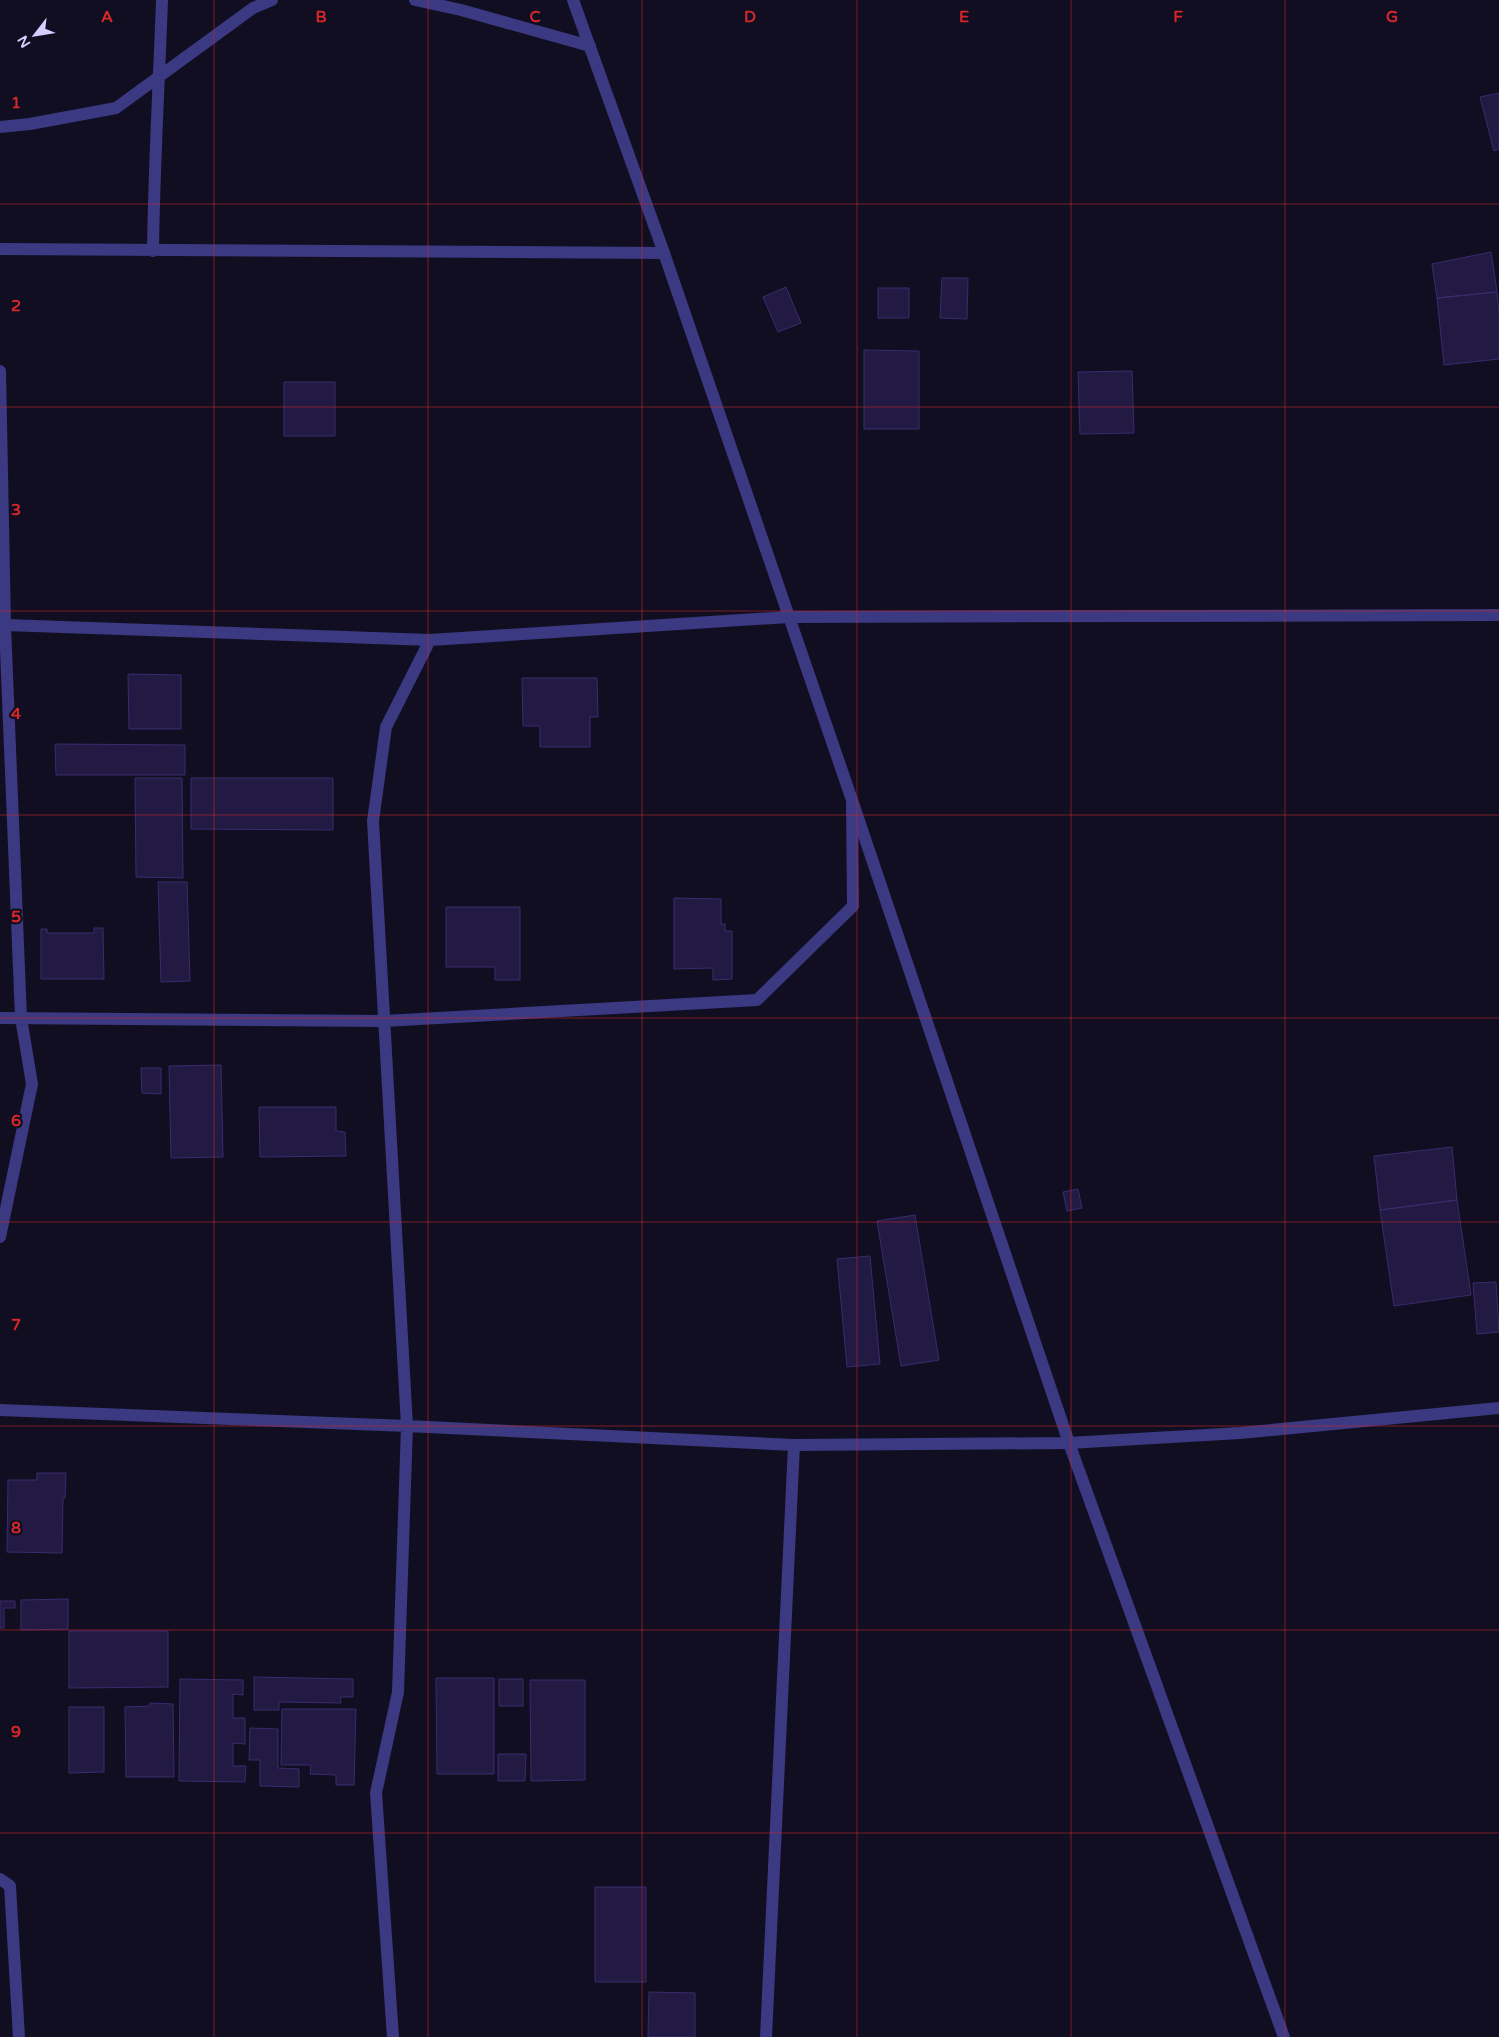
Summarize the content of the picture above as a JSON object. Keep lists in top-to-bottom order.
{
  "north": "bottom left",
  "grid": {
    "columns": [
      "A",
      "B",
      "C",
      "D",
      "E",
      "F",
      "G"
    ],
    "rows": [
      "1",
      "2",
      "3",
      "4",
      "5",
      "6",
      "7",
      "8",
      "9"
    ]
  }
}
